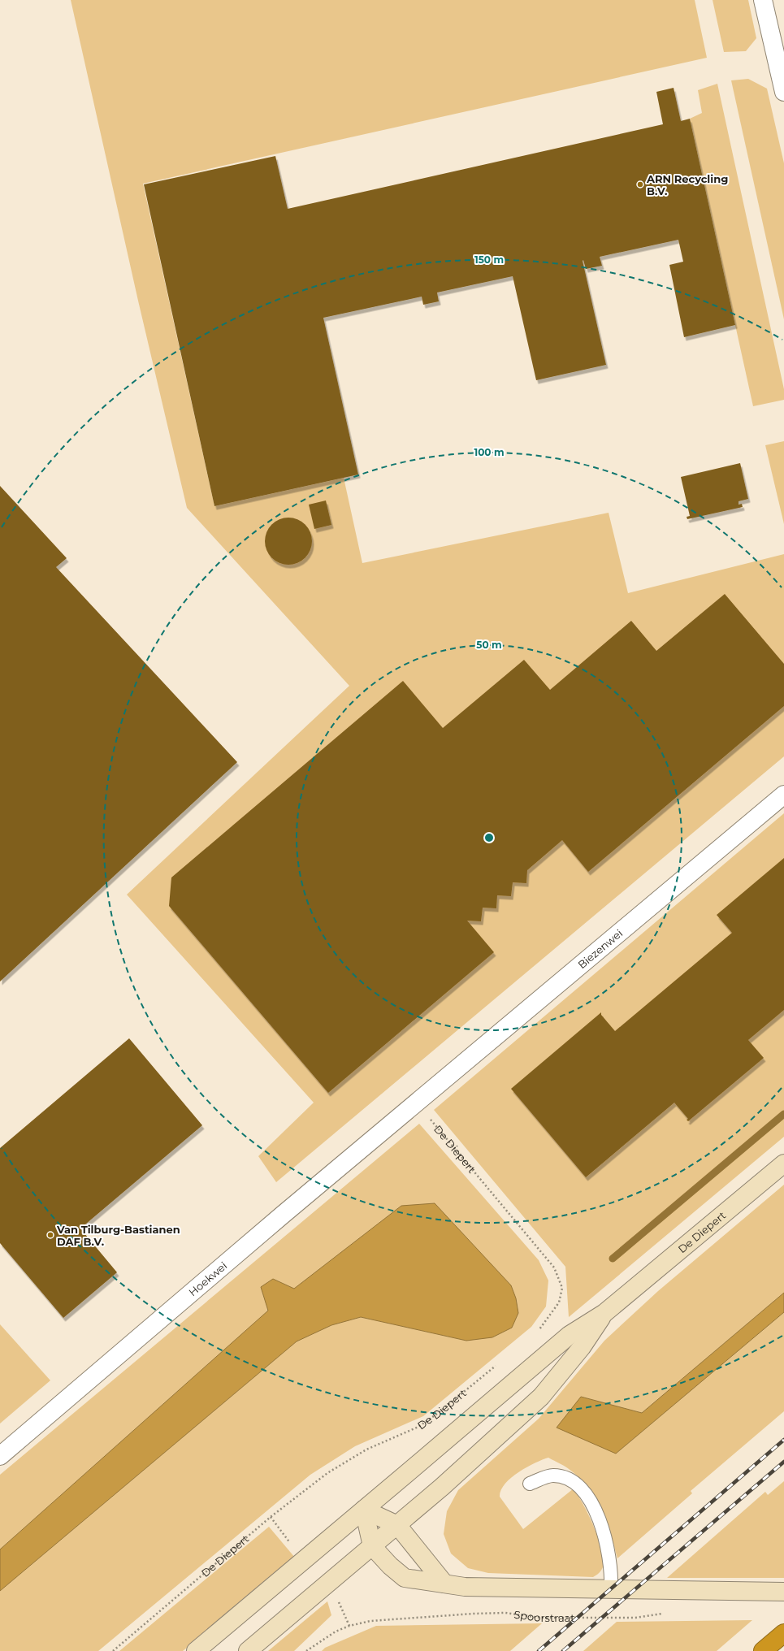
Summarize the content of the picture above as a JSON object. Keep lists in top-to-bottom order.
{
  "streets": {
    "main road": ["De Diepert"],
    "street": ["Biezenwei", "Hoekwei"],
    "path": ["Spoorstraat"]
  },
  "crossings": [
    ["Biezenwei", "De Diepert"],
    ["Biezenwei", "Hoekwei"],
    ["De Diepert", "Hoekwei"]
  ],
  "places": ["ARN Recycling B.V.", "Van Tilburg-Bastianen DAF B.V."],
  "rings": ["150 m", "100 m", "50 m"]
}
